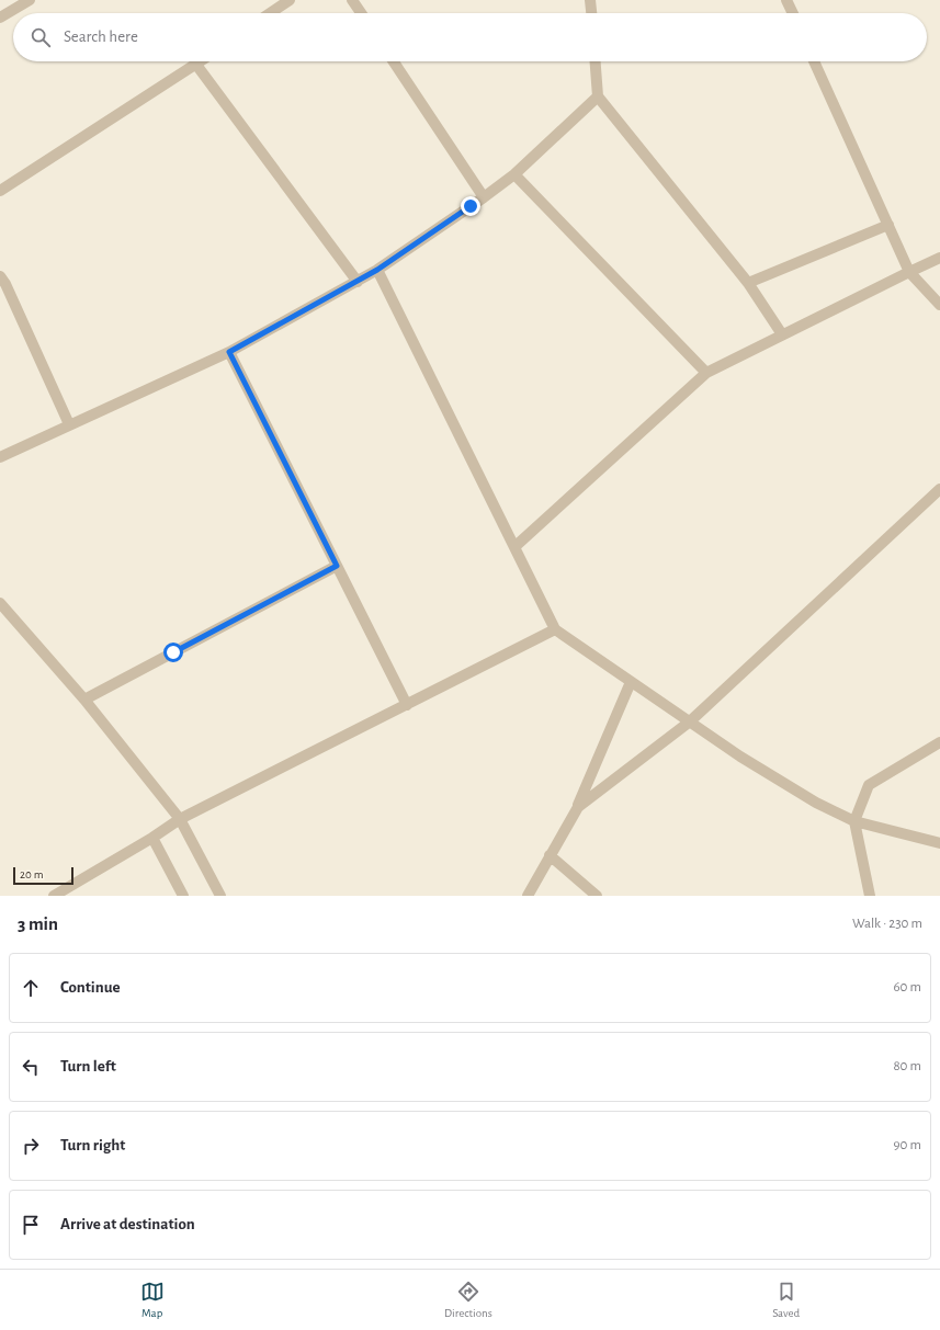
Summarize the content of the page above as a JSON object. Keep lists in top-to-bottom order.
{
  "scale_bar": "20 m",
  "page": {
    "search": "Search here",
    "scale": "20 m",
    "heading": ["3 min", "Walk · 230 m"],
    "list": [
      ["Continue", "60 m"],
      ["Turn left", "80 m"],
      ["Turn right", "90 m"],
      "Arrive at destination"
    ],
    "nav": ["Map", "Directions", "Saved"]
  }
}
